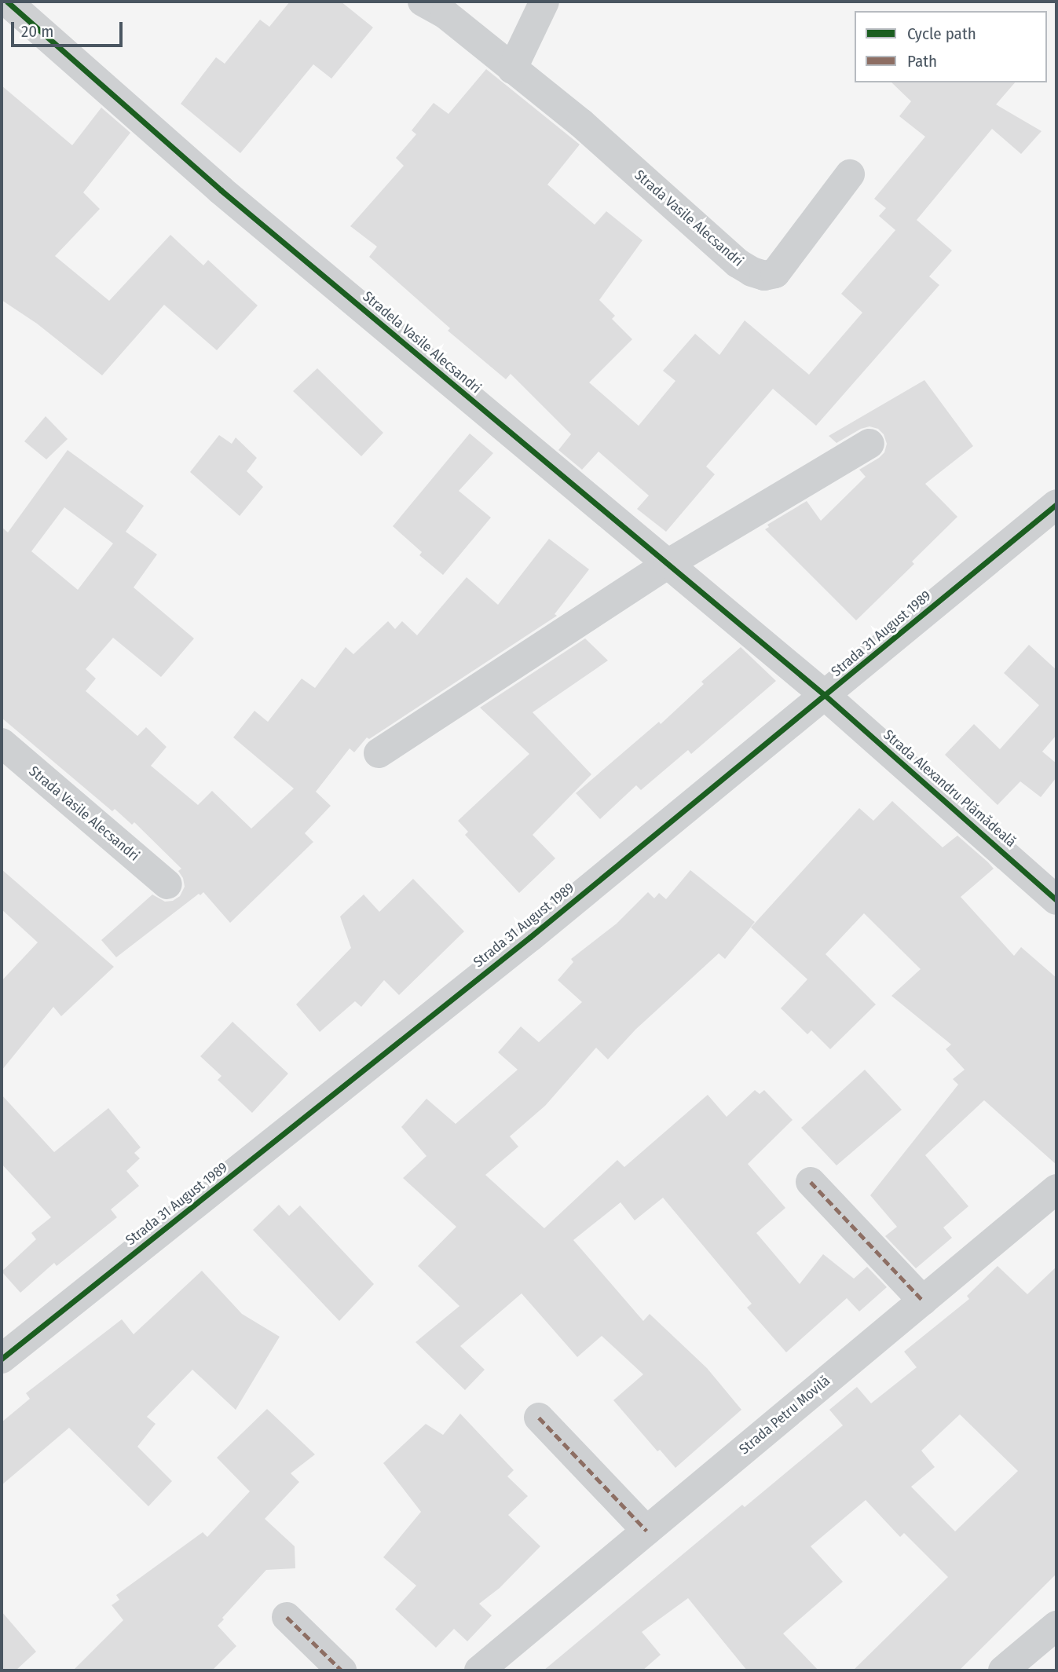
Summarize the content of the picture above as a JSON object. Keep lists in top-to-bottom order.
{
  "streets": {
    "street": [
      "Strada Vasile Alecsandri",
      "Stradela Vasile Alecsandri",
      "Strada 31 August 1989",
      "Strada Alexandru Plămădeală",
      "Strada Petru Movilă"
    ]
  },
  "crossings": [
    ["Stradela Vasile Alecsandri", "Strada 31 August 1989"],
    ["Stradela Vasile Alecsandri", "Strada Alexandru Plămădeală"],
    ["Strada 31 August 1989", "Strada Alexandru Plămădeală"]
  ],
  "legend": ["Cycle path", "Path"],
  "scale_bar": "20 m"
}
